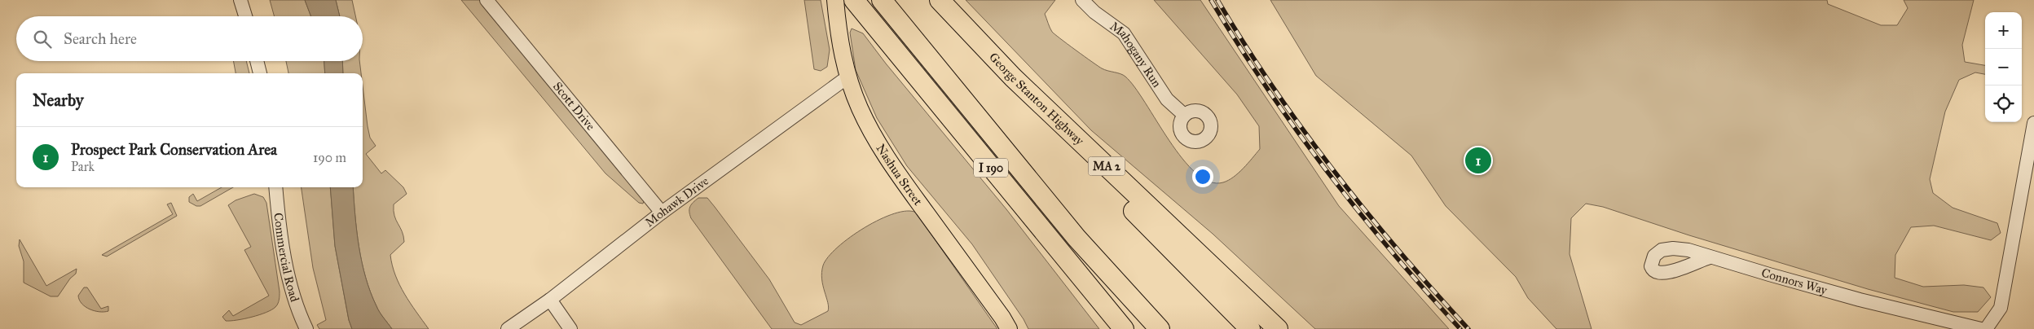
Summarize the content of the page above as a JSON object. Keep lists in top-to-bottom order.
{
  "streets": {
    "highway": ["George Stanton Highway", "MA 2", "I 190"],
    "main road": ["Nashua Street"],
    "street": [
      "Mahogany Run",
      "Scott Drive",
      "Mohawk Drive",
      "Commercial Road",
      "Connors Way"
    ]
  },
  "crossings": [
    ["Scott Drive", "Mohawk Drive"],
    ["Nashua Street", "Mohawk Drive"]
  ],
  "page": {
    "map_buttons": ["+", "−"],
    "search": "Search here",
    "heading": "Nearby",
    "list": [
      {
        "mark": "1",
        "name": "Prospect Park Conservation Area",
        "note": "Park",
        "value": "190 m"
      }
    ],
    "pins": "1"
  }
}
